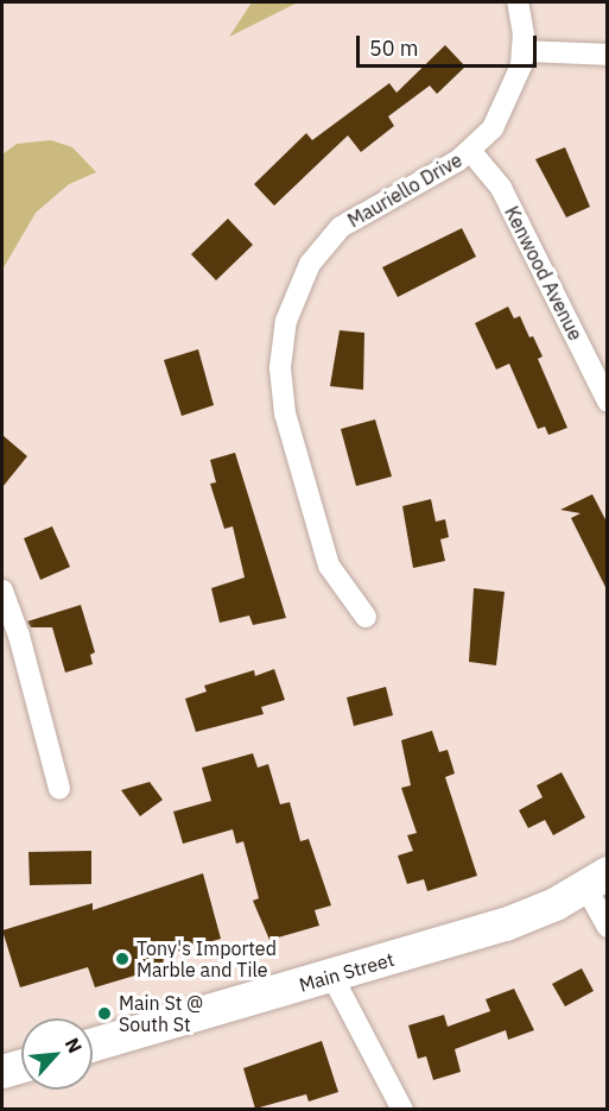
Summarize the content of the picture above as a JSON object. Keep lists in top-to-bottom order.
{
  "streets": {
    "main road": ["Main Street"],
    "street": ["Mauriello Drive", "Kenwood Avenue"]
  },
  "crossings": [
    ["Mauriello Drive", "Kenwood Avenue"]
  ],
  "places": ["Tony's Imported Marble and Tile", "Main St @ South St"],
  "scale_bar": "50 m",
  "north": "top right"
}
